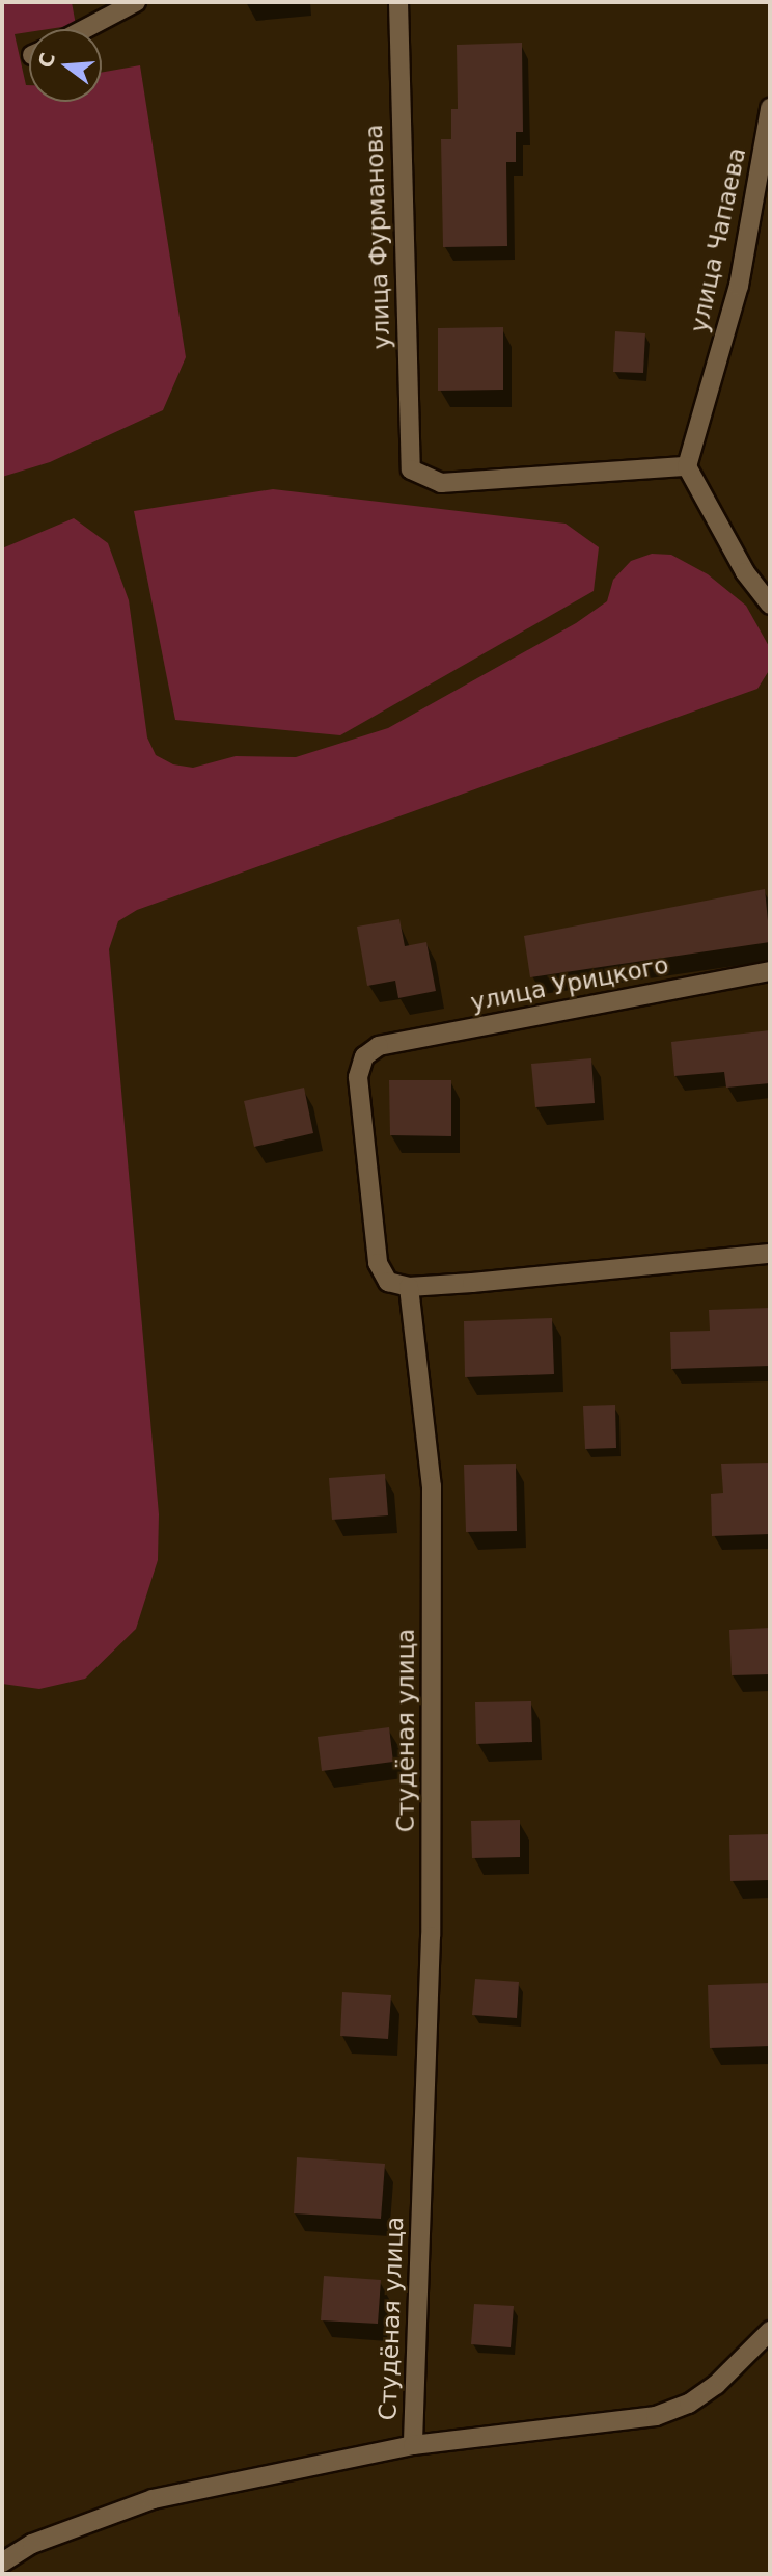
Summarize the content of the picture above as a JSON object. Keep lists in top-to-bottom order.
{
  "streets": {
    "street": [
      "улица Фурманова",
      "улица Чапаева",
      "улица Урицкого",
      "Студёная улица"
    ]
  },
  "crossings": [
    ["улица Фурманова", "улица Чапаева"],
    ["улица Урицкого", "Студёная улица"]
  ],
  "north": "left"
}
